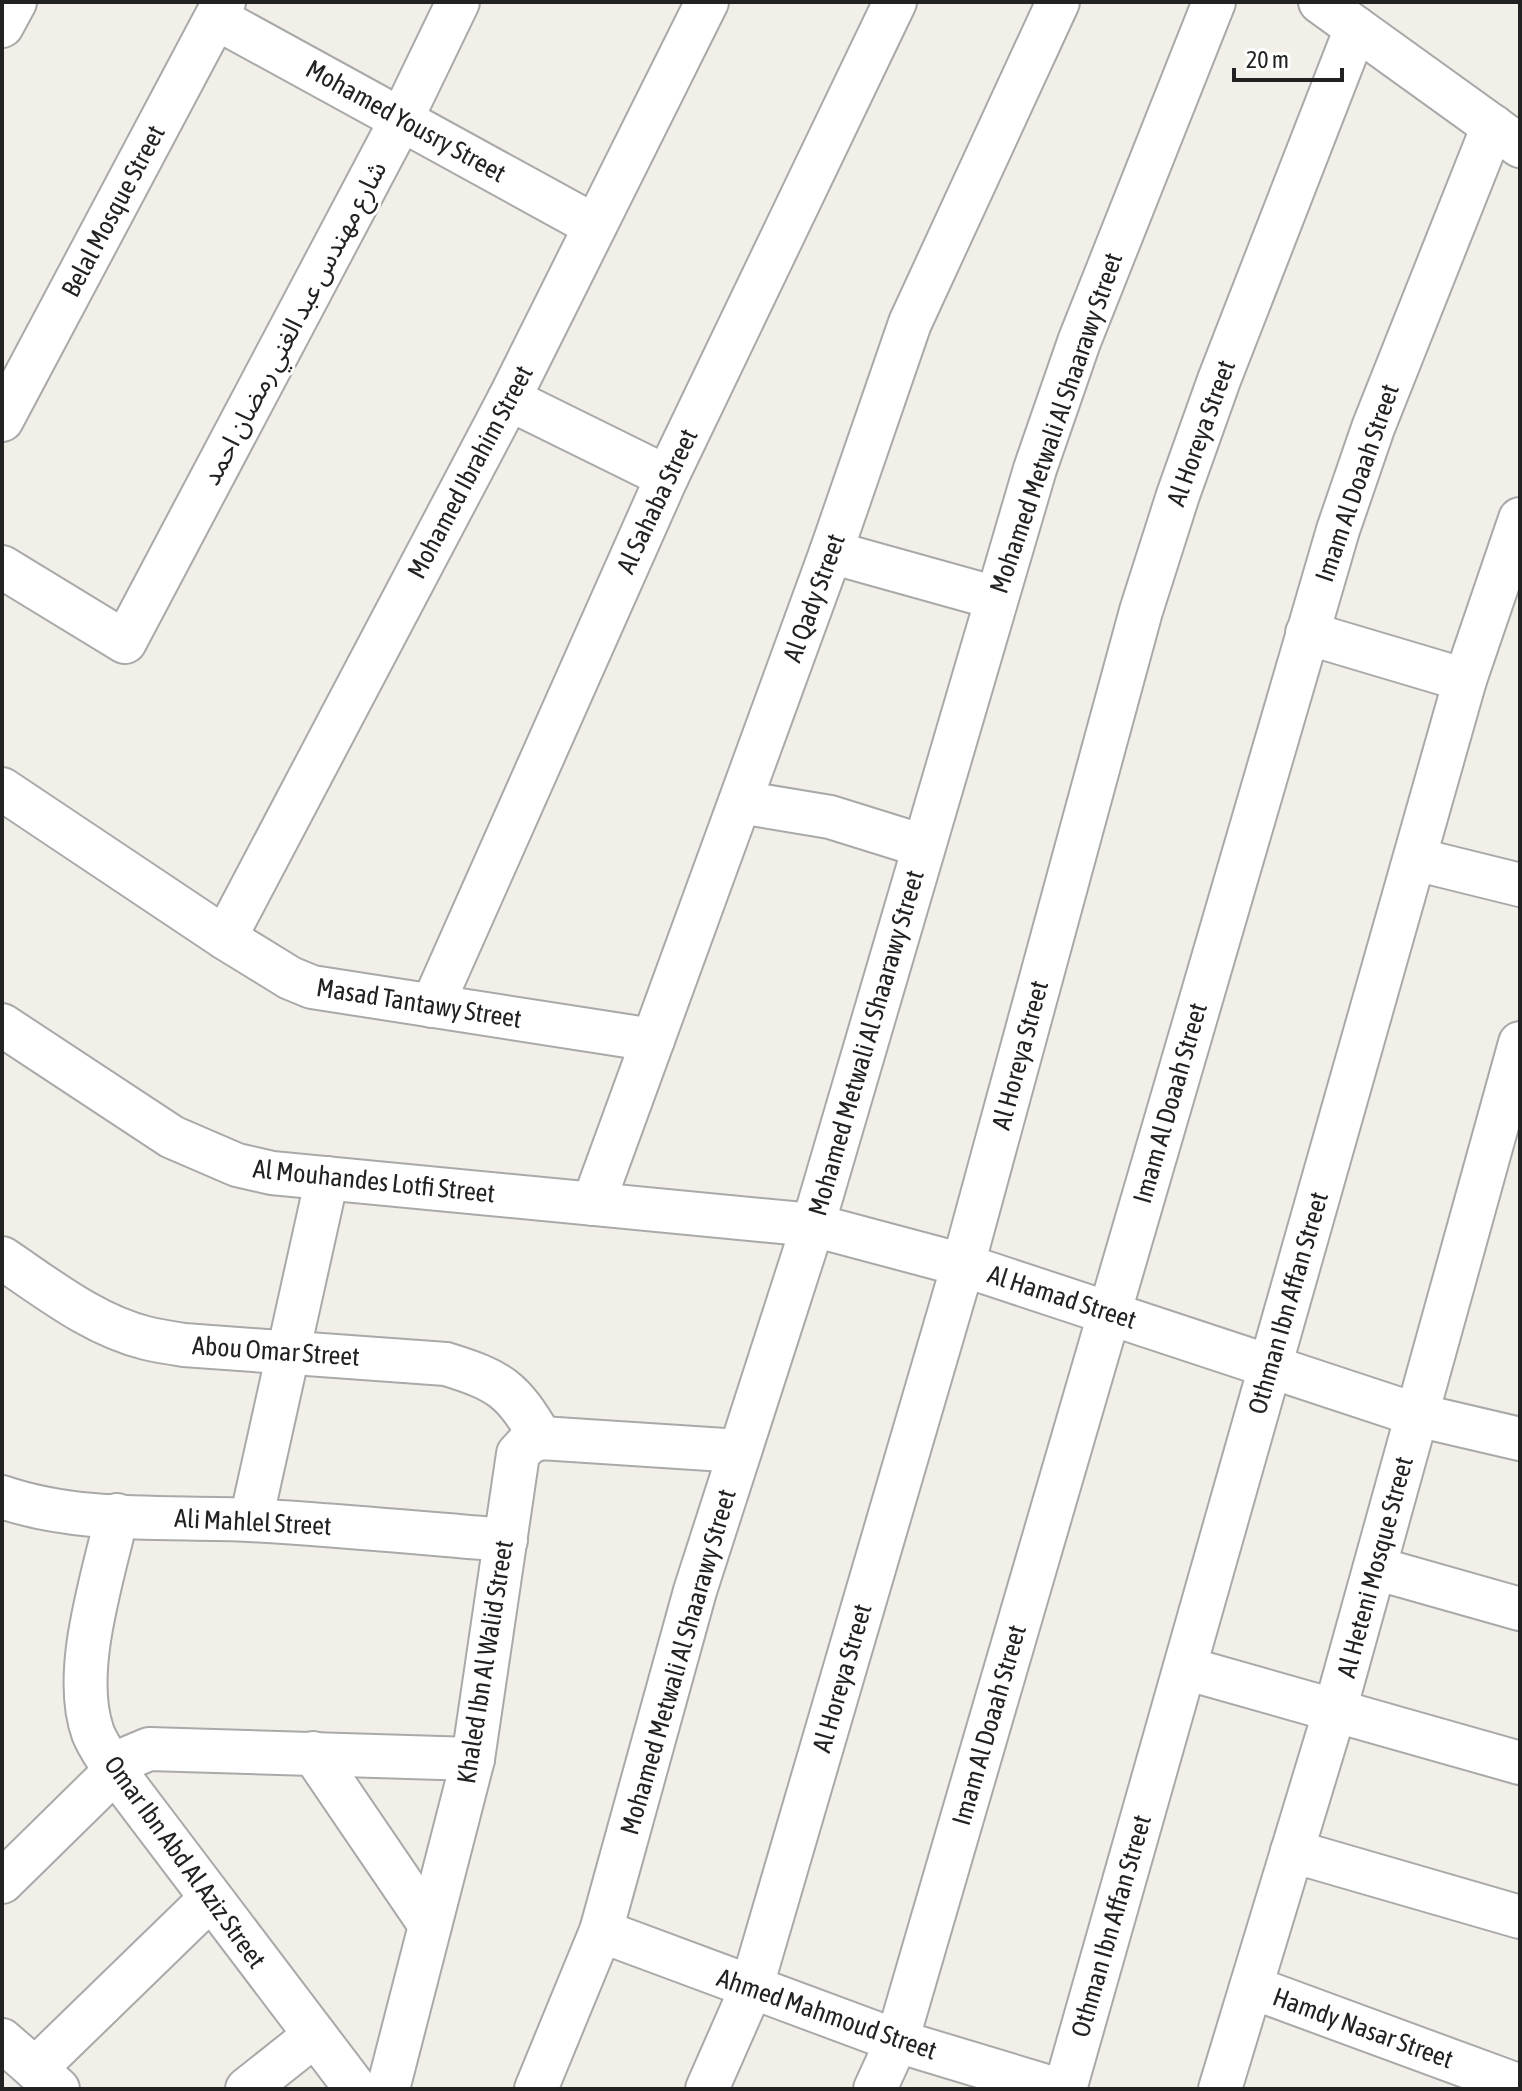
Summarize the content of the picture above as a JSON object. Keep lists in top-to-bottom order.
{
  "streets": {
    "street": [
      "Mohamed Yousry Street",
      "Belal Mosque Street",
      "شارع مهندس عبد الغني رمضان احمد",
      "Mohamed Metwali Al Shaarawy Street",
      "Al Horeya Street",
      "Mohamed Ibrahim Street",
      "Imam Al Doaah Street",
      "Al Sahaba Street",
      "Al Qady Street",
      "Masad Tantawy Street",
      "Al Mouhandes Lotfi Street",
      "Al Hamad Street",
      "Othman Ibn Affan Street",
      "Abou Omar Street",
      "Ali Mahlel Street",
      "Al Heteni Mosque Street",
      "Khaled Ibn Al Walid Street",
      "Omar Ibn Abd Al Aziz Street",
      "Ahmed Mahmoud Street",
      "Hamdy Nasar Street"
    ]
  },
  "crossings": [
    ["Mohamed Yousry Street", "Belal Mosque Street"],
    ["Mohamed Yousry Street", "شارع مهندس عبد الغني رمضان احمد"],
    ["Mohamed Yousry Street", "Mohamed Ibrahim Street"],
    ["Mohamed Metwali Al Shaarawy Street", "Al Hamad Street"],
    ["Mohamed Metwali Al Shaarawy Street", "Ahmed Mahmoud Street"],
    ["Al Horeya Street", "Al Hamad Street"],
    ["Al Horeya Street", "Ahmed Mahmoud Street"],
    ["Mohamed Ibrahim Street", "Masad Tantawy Street"],
    ["Imam Al Doaah Street", "Al Hamad Street"],
    ["Imam Al Doaah Street", "Ahmed Mahmoud Street"],
    ["Al Sahaba Street", "Masad Tantawy Street"],
    ["Al Qady Street", "Masad Tantawy Street"],
    ["Al Qady Street", "Al Mouhandes Lotfi Street"],
    ["Al Qady Street", "Al Hamad Street"],
    ["Al Mouhandes Lotfi Street", "Al Hamad Street"],
    ["Al Hamad Street", "Othman Ibn Affan Street"],
    ["Al Hamad Street", "Al Heteni Mosque Street"],
    ["Abou Omar Street", "Khaled Ibn Al Walid Street"],
    ["Ali Mahlel Street", "Khaled Ibn Al Walid Street"],
    ["Ali Mahlel Street", "Omar Ibn Abd Al Aziz Street"],
    ["Al Heteni Mosque Street", "Hamdy Nasar Street"]
  ],
  "scale_bar": "20 m"
}
